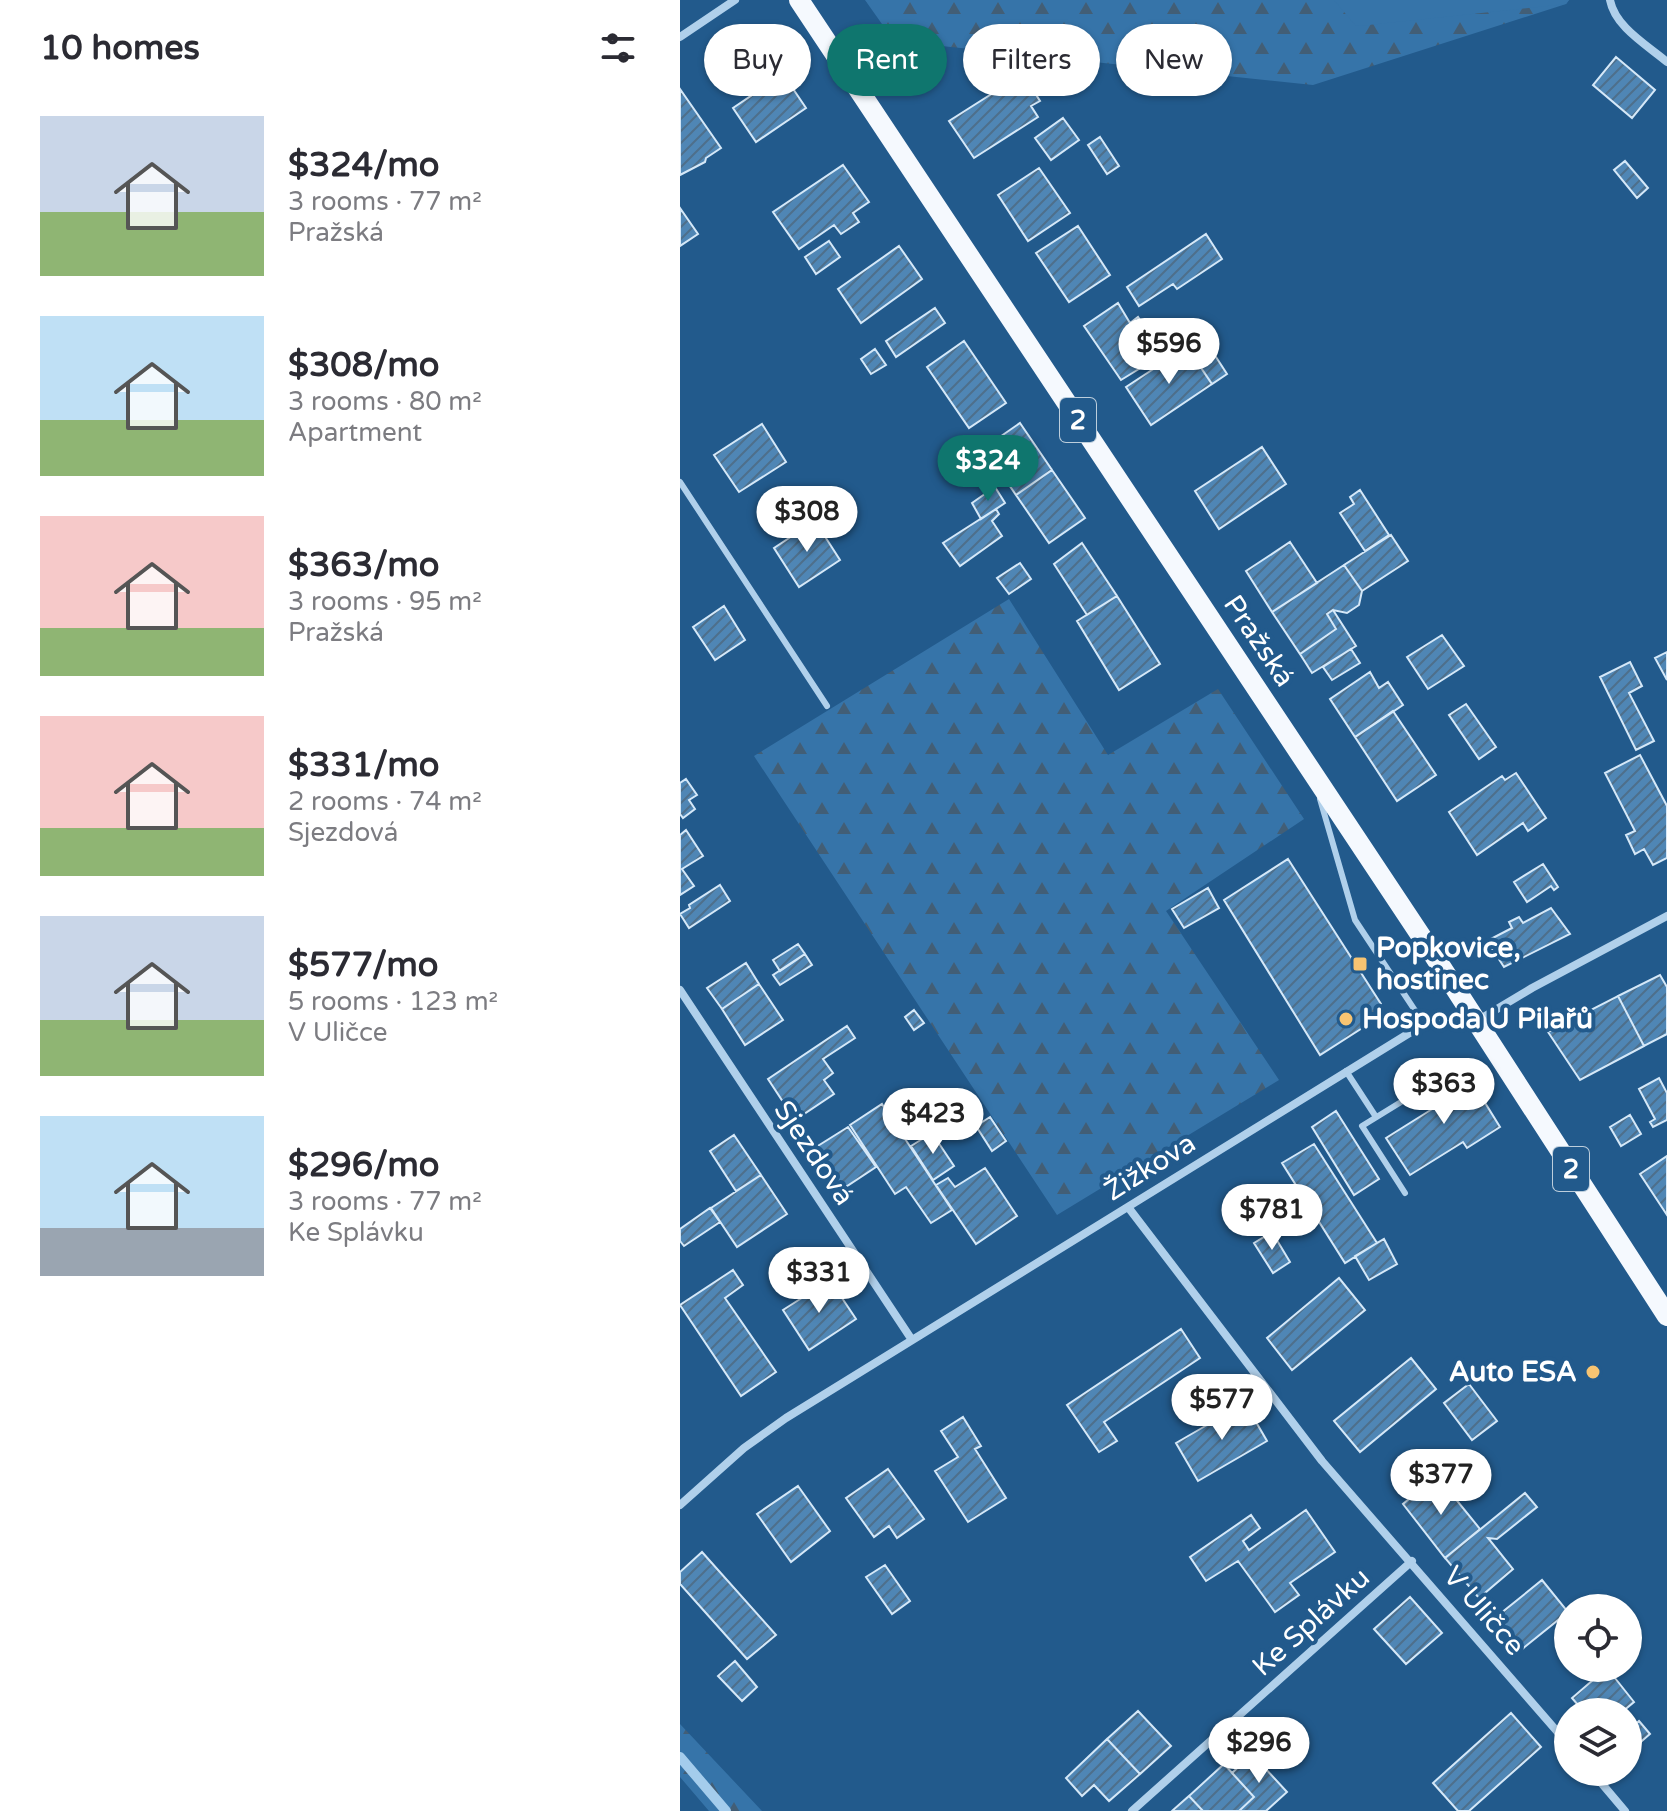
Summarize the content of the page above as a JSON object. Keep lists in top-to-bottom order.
{
  "streets": {
    "main road": ["2", "Pražská"],
    "street": [
      "Sjezdová",
      "Žižkova",
      "V Uličce",
      "Ke Splávku"
    ]
  },
  "crossings": [
    ["Pražská", "Žižkova"],
    ["Sjezdová", "Žižkova"],
    ["Žižkova", "V Uličce"],
    ["V Uličce", "Ke Splávku"]
  ],
  "places": {
    "transit": ["Popkovice, hostinec"],
    "other": ["Hospoda U Pilařů", "Auto ESA"]
  },
  "page": {
    "heading": "10 homes",
    "chip": [
      "Buy",
      "Rent",
      "Filters",
      "New"
    ],
    "list": [
      {
        "name": "$324/mo",
        "note": "3 rooms · 77 m² · Pražská"
      },
      {
        "name": "$308/mo",
        "note": "3 rooms · 80 m² · Apartment"
      },
      {
        "name": "$363/mo",
        "note": "3 rooms · 95 m² · Pražská"
      },
      {
        "name": "$331/mo",
        "note": "2 rooms · 74 m² · Sjezdová"
      },
      {
        "name": "$577/mo",
        "note": "5 rooms · 123 m² · V Uličce"
      },
      {
        "name": "$296/mo",
        "note": "3 rooms · 77 m² · Ke Splávku"
      }
    ],
    "price": [
      "$596",
      "$324",
      "$308",
      "$363",
      "$423",
      "$781",
      "$331",
      "$577",
      "$377",
      "$296"
    ]
  }
}
